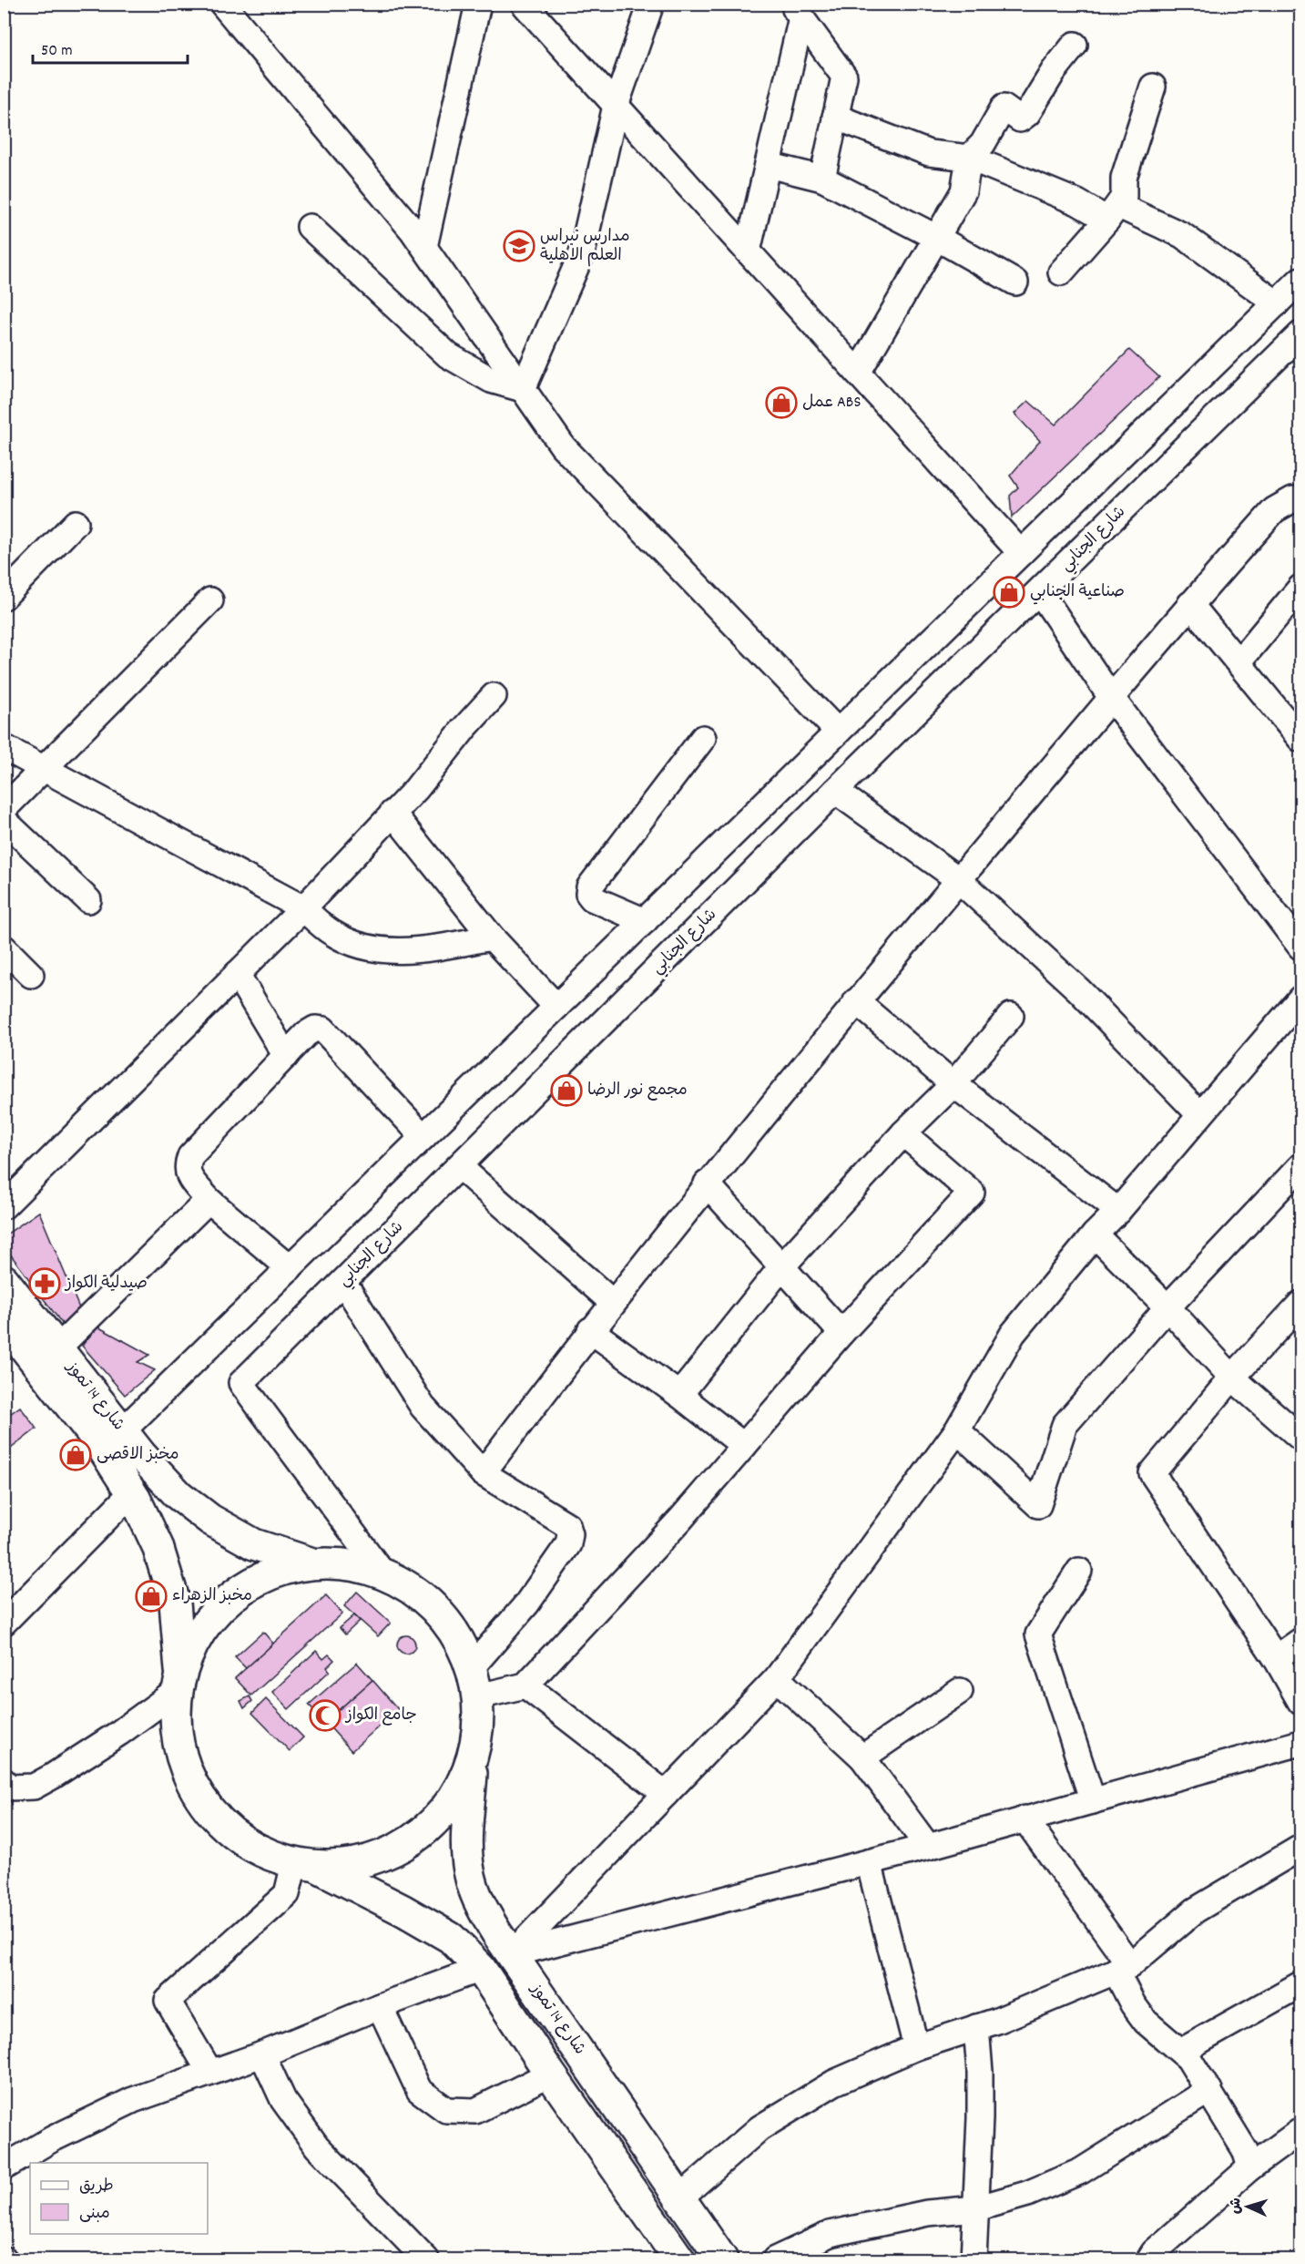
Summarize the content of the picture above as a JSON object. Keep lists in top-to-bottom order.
{
  "streets": {
    "main road": ["شارع 14 تموز"],
    "street": ["شارع الجنابي"]
  },
  "places": {
    "school or university": ["مدارس نبراس العلم الاهلية"],
    "shop": [
      "عمل ABS",
      "صناعية الجنابي",
      "مجمع نور الرضا",
      "مخبز الاقصى",
      "مخبز الزهراء"
    ],
    "pharmacy": ["صيدلية الكواز"],
    "mosque": ["جامع الكواز"]
  },
  "legend": ["طريق", "مبنى"],
  "scale_bar": "50 m",
  "north": "left"
}
